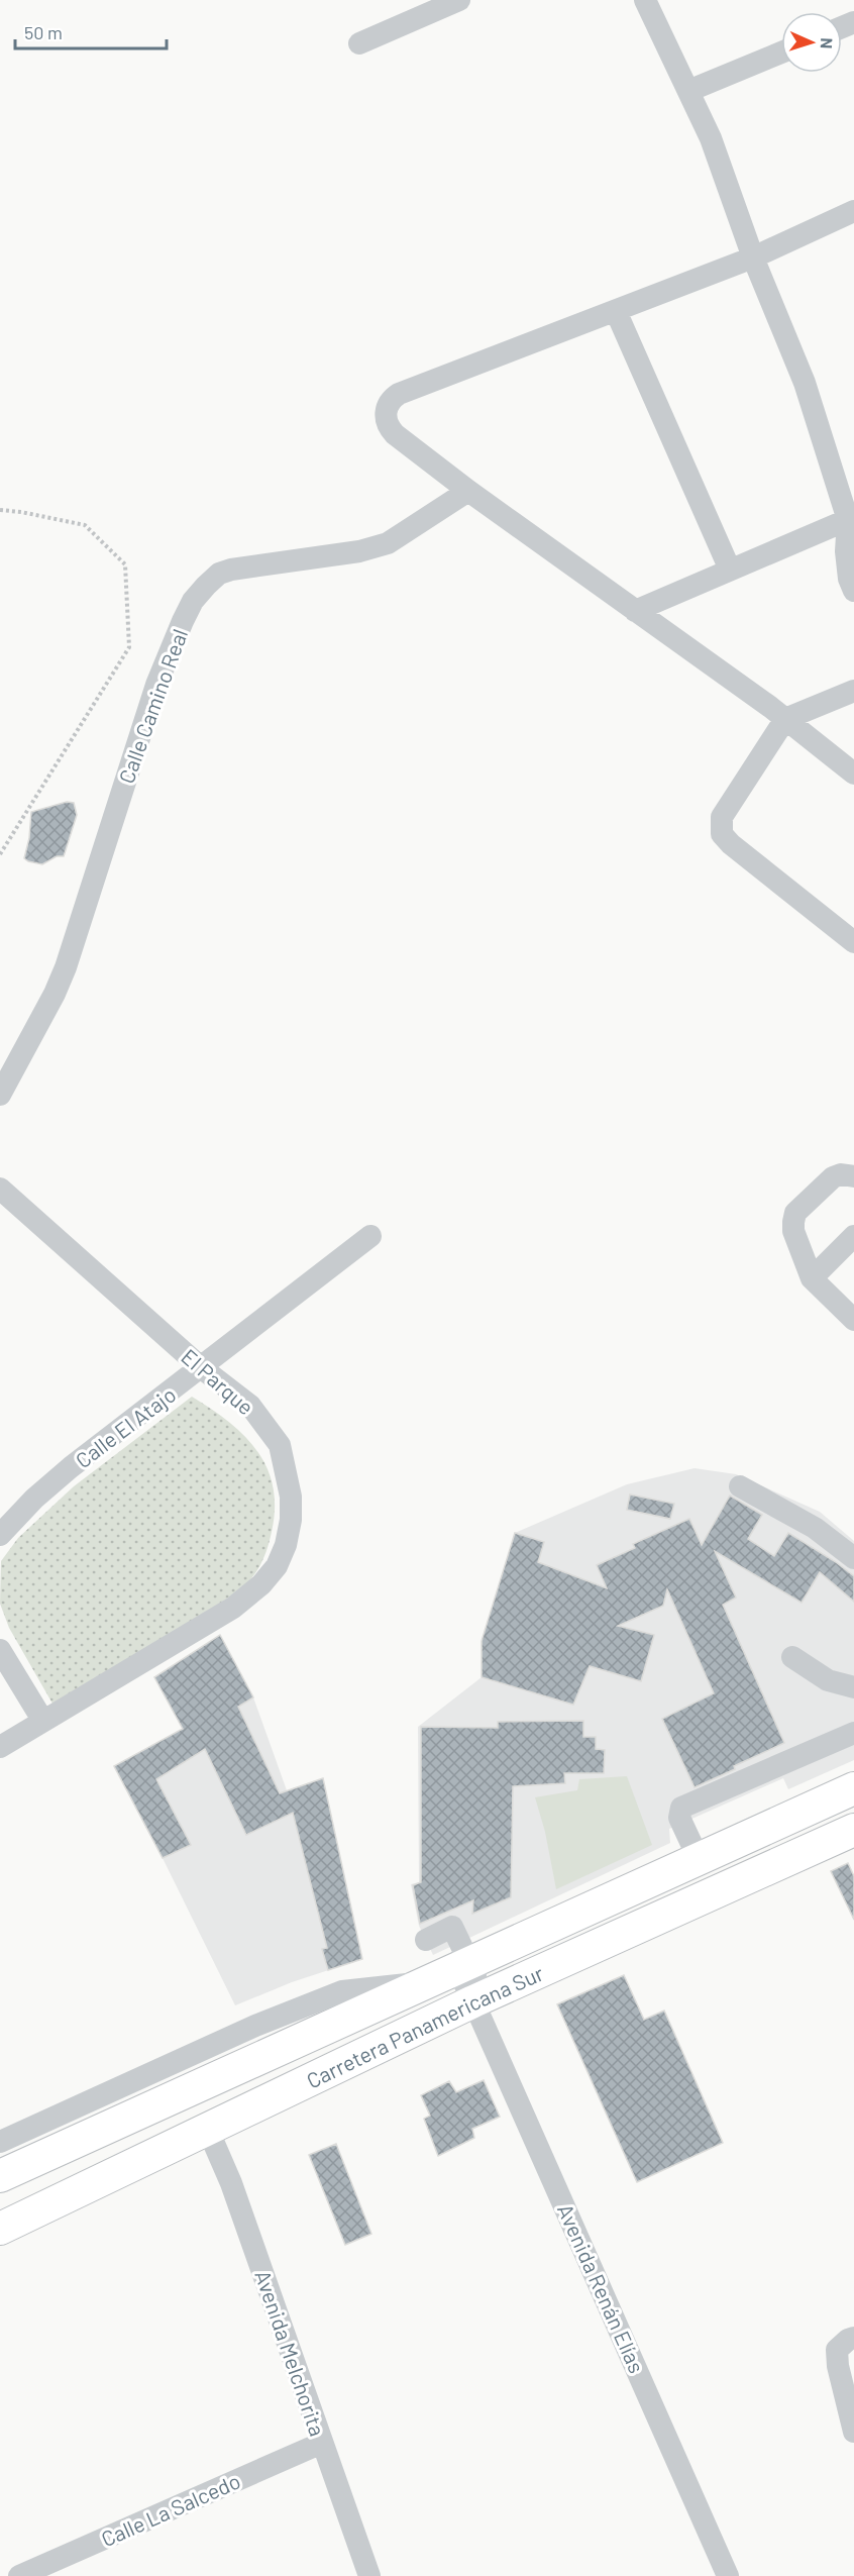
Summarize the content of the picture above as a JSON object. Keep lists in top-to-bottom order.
{
  "streets": {
    "highway": ["Carretera Panamericana Sur"],
    "street": [
      "Calle Camino Real",
      "El Parque",
      "Calle El Atajo",
      "Avenida Renán Elías",
      "Avenida Melchorita",
      "Calle La Salcedo"
    ]
  },
  "crossings": [
    ["El Parque", "Calle El Atajo"],
    ["Carretera Panamericana Sur", "Avenida Renán Elías"],
    ["Carretera Panamericana Sur", "Avenida Melchorita"],
    ["Avenida Melchorita", "Calle La Salcedo"]
  ],
  "scale_bar": "50 m",
  "north": "right"
}
